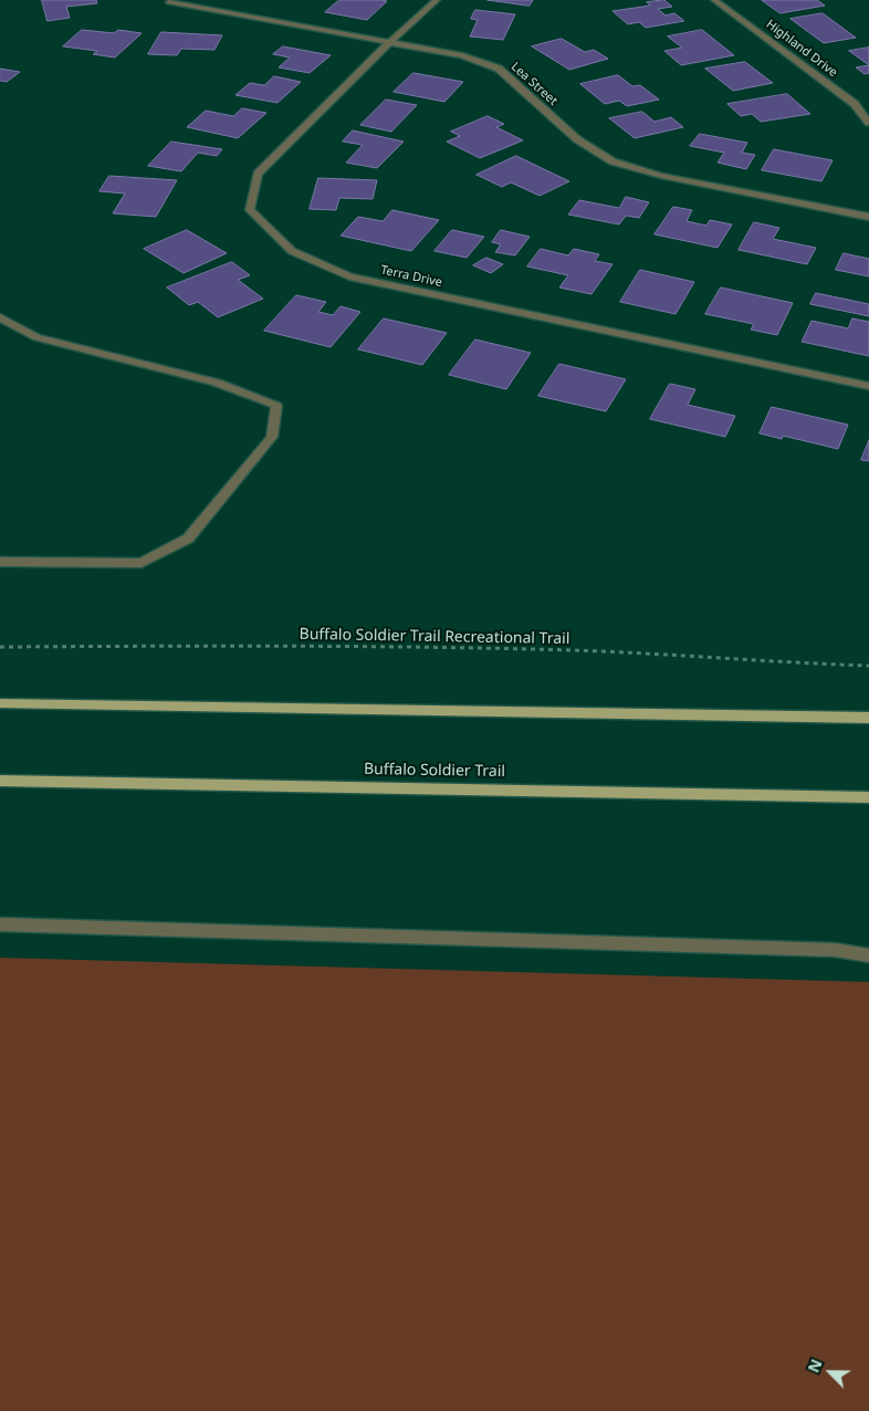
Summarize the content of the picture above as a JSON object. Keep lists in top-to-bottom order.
{
  "streets": {
    "main road": ["Buffalo Soldier Trail"],
    "street": ["Highland Drive", "Lea Street", "Terra Drive"],
    "path": ["Buffalo Soldier Trail Recreational Trail"]
  },
  "crossings": [
    ["Lea Street", "Terra Drive"]
  ],
  "north": "top left"
}
